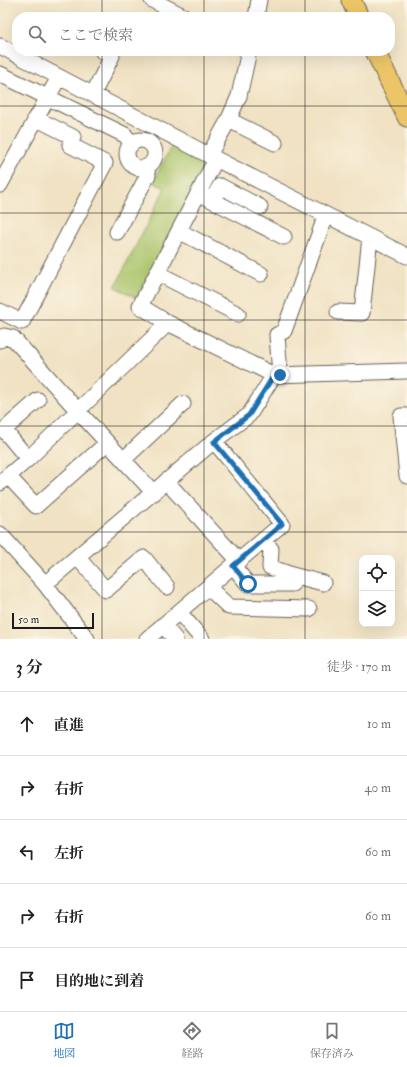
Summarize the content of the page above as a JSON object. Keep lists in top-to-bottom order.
{
  "scale_bar": "50 m",
  "page": {
    "search": "ここで検索",
    "scale": "50 m",
    "heading": ["3 分", "徒歩 · 170 m"],
    "list": [
      ["直進", "10 m"],
      ["右折", "40 m"],
      ["左折", "60 m"],
      ["右折", "60 m"],
      "目的地に到着"
    ],
    "nav": ["地図", "経路", "保存済み"]
  }
}
